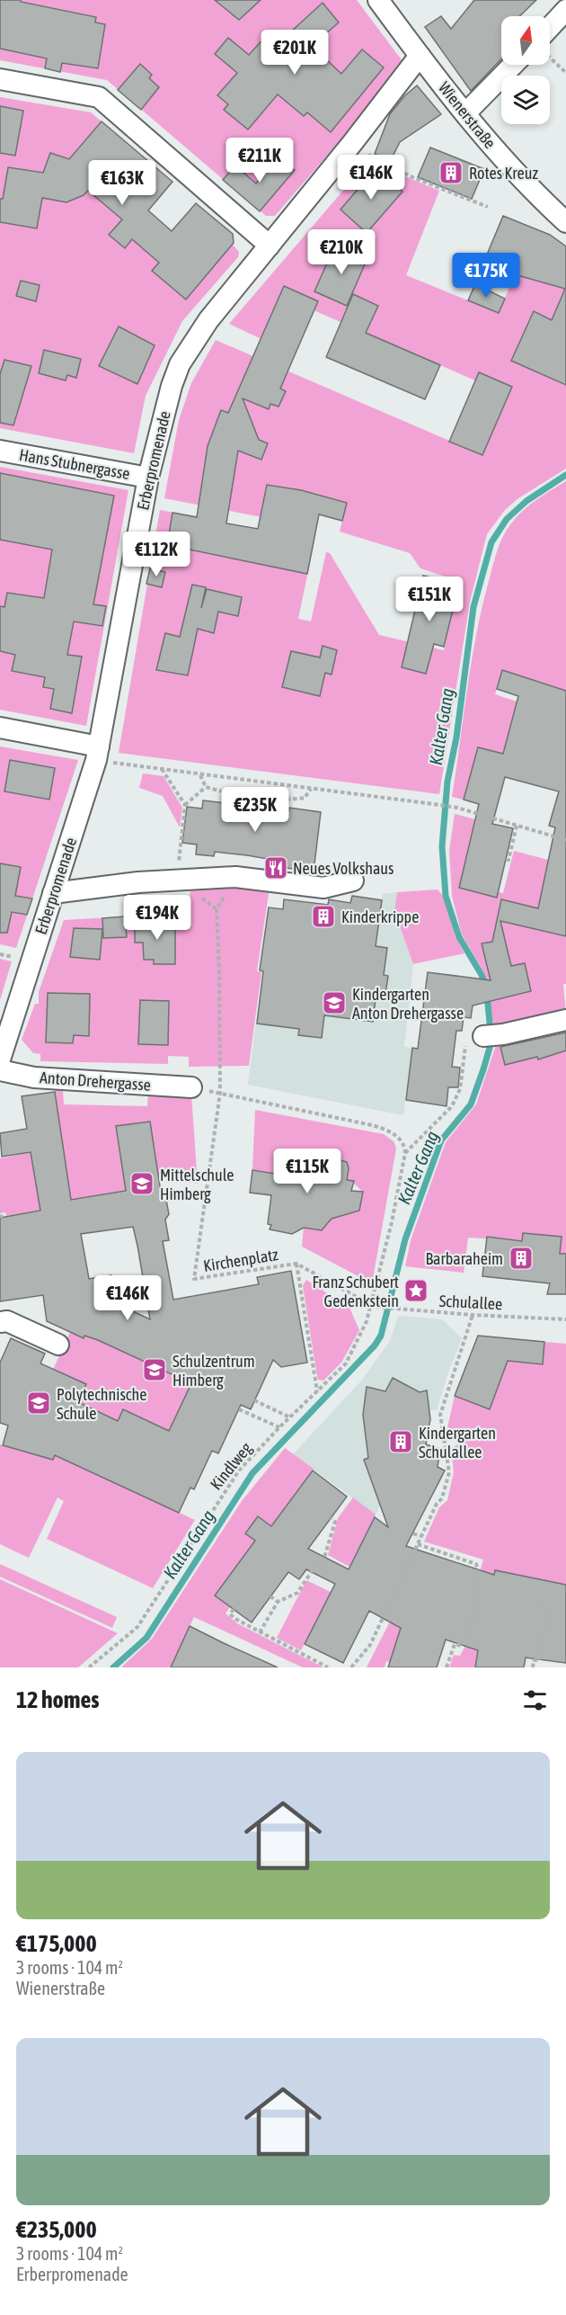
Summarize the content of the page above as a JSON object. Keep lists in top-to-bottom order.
{
  "streets": {
    "street": [
      "Wienerstraße",
      "Erberpromenade",
      "Hans Stubnergasse",
      "Anton Drehergasse"
    ],
    "path": ["Kirchenplatz", "Schulallee", "Kindlweg"]
  },
  "crossings": [
    ["Wienerstraße", "Erberpromenade"],
    ["Erberpromenade", "Hans Stubnergasse"],
    ["Kirchenplatz", "Schulallee"],
    ["Kirchenplatz", "Kindlweg"],
    ["Schulallee", "Kindlweg"]
  ],
  "water": ["Kalter Gang"],
  "places": {
    "building": [
      "Rotes Kreuz",
      "Kinderkrippe",
      "Barbaraheim",
      "Kindergarten Schulallee"
    ],
    "restaurant": ["Neues Volkshaus"],
    "school or university": [
      "Kindergarten Anton Drehergasse",
      "Mittelschule Himberg",
      "Schulzentrum Himberg",
      "Polytechnische Schule"
    ],
    "place": ["Franz Schubert Gedenkstein"]
  },
  "north": "top",
  "page": {
    "price": [
      "€201K",
      "€211K",
      "€146K",
      "€163K",
      "€210K",
      "€175K",
      "€112K",
      "€151K",
      "€235K",
      "€194K",
      "€115K",
      "€146K"
    ],
    "heading": "12 homes",
    "list": [
      {
        "name": "€175,000",
        "note": "3 rooms · 104 m² · Wienerstraße"
      },
      {
        "name": "€235,000",
        "note": "3 rooms · 104 m² · Erberpromenade"
      }
    ]
  }
}
